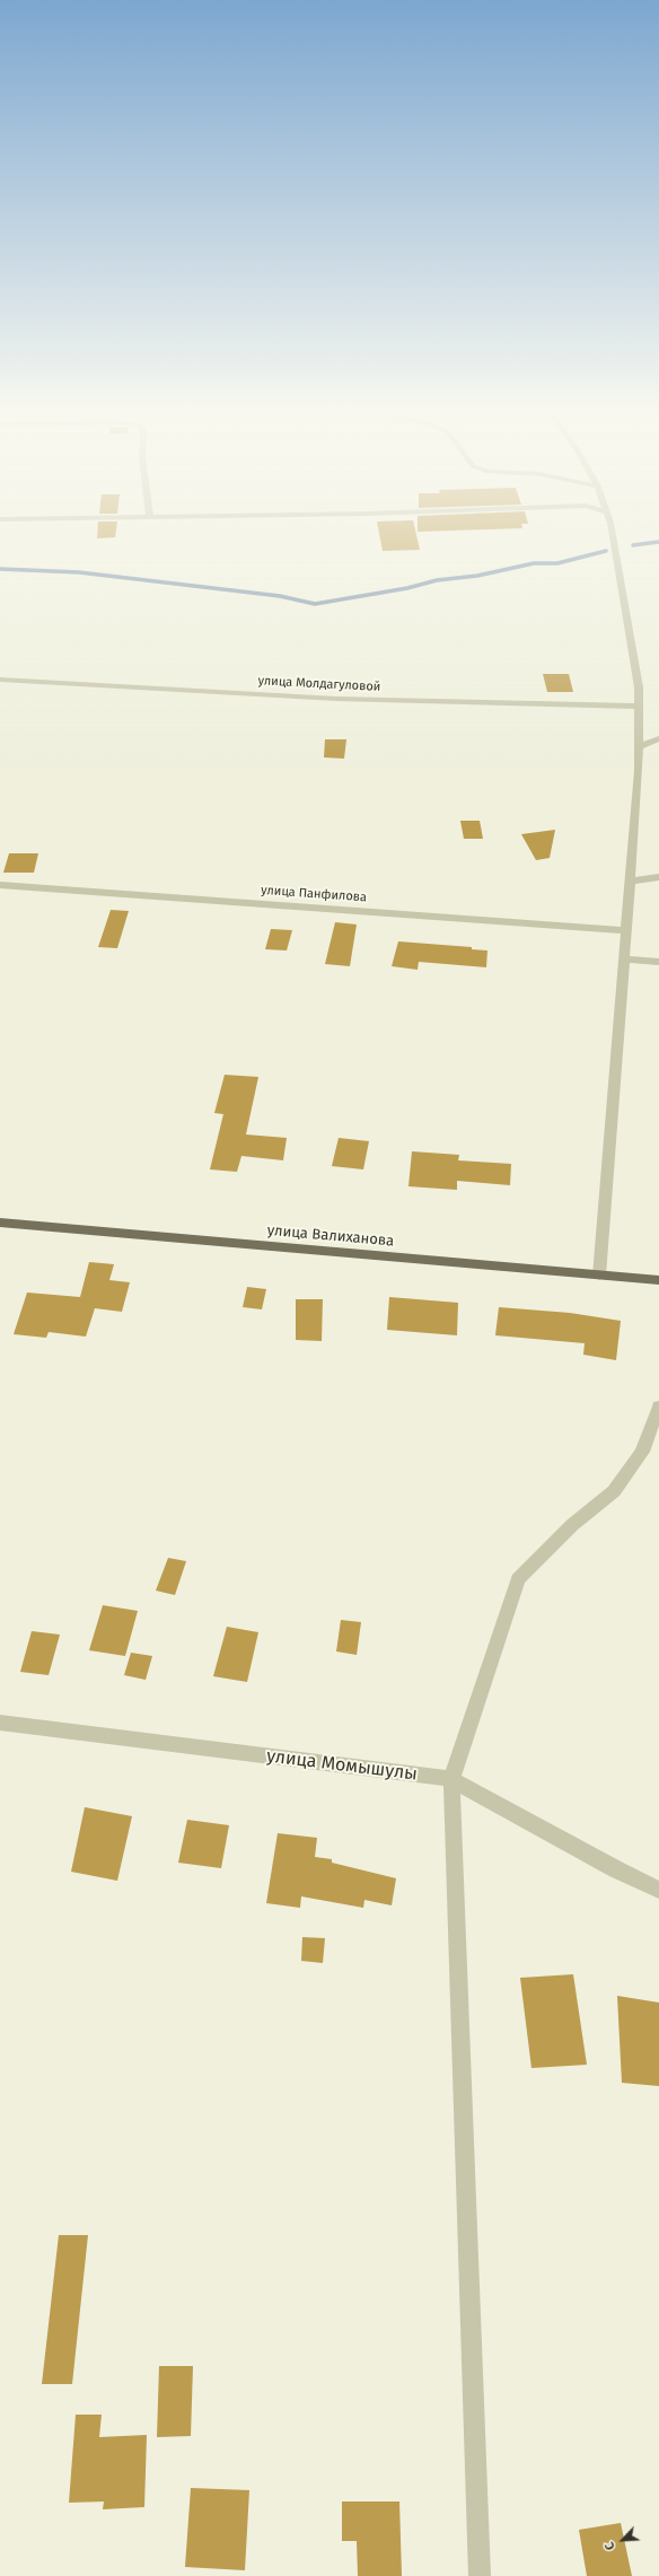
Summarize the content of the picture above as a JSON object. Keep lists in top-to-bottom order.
{
  "streets": {
    "main road": ["улица Валиханова"],
    "street": ["улица Молдагуловой", "улица Панфилова", "улица Момышулы"]
  },
  "north": "bottom left"
}
